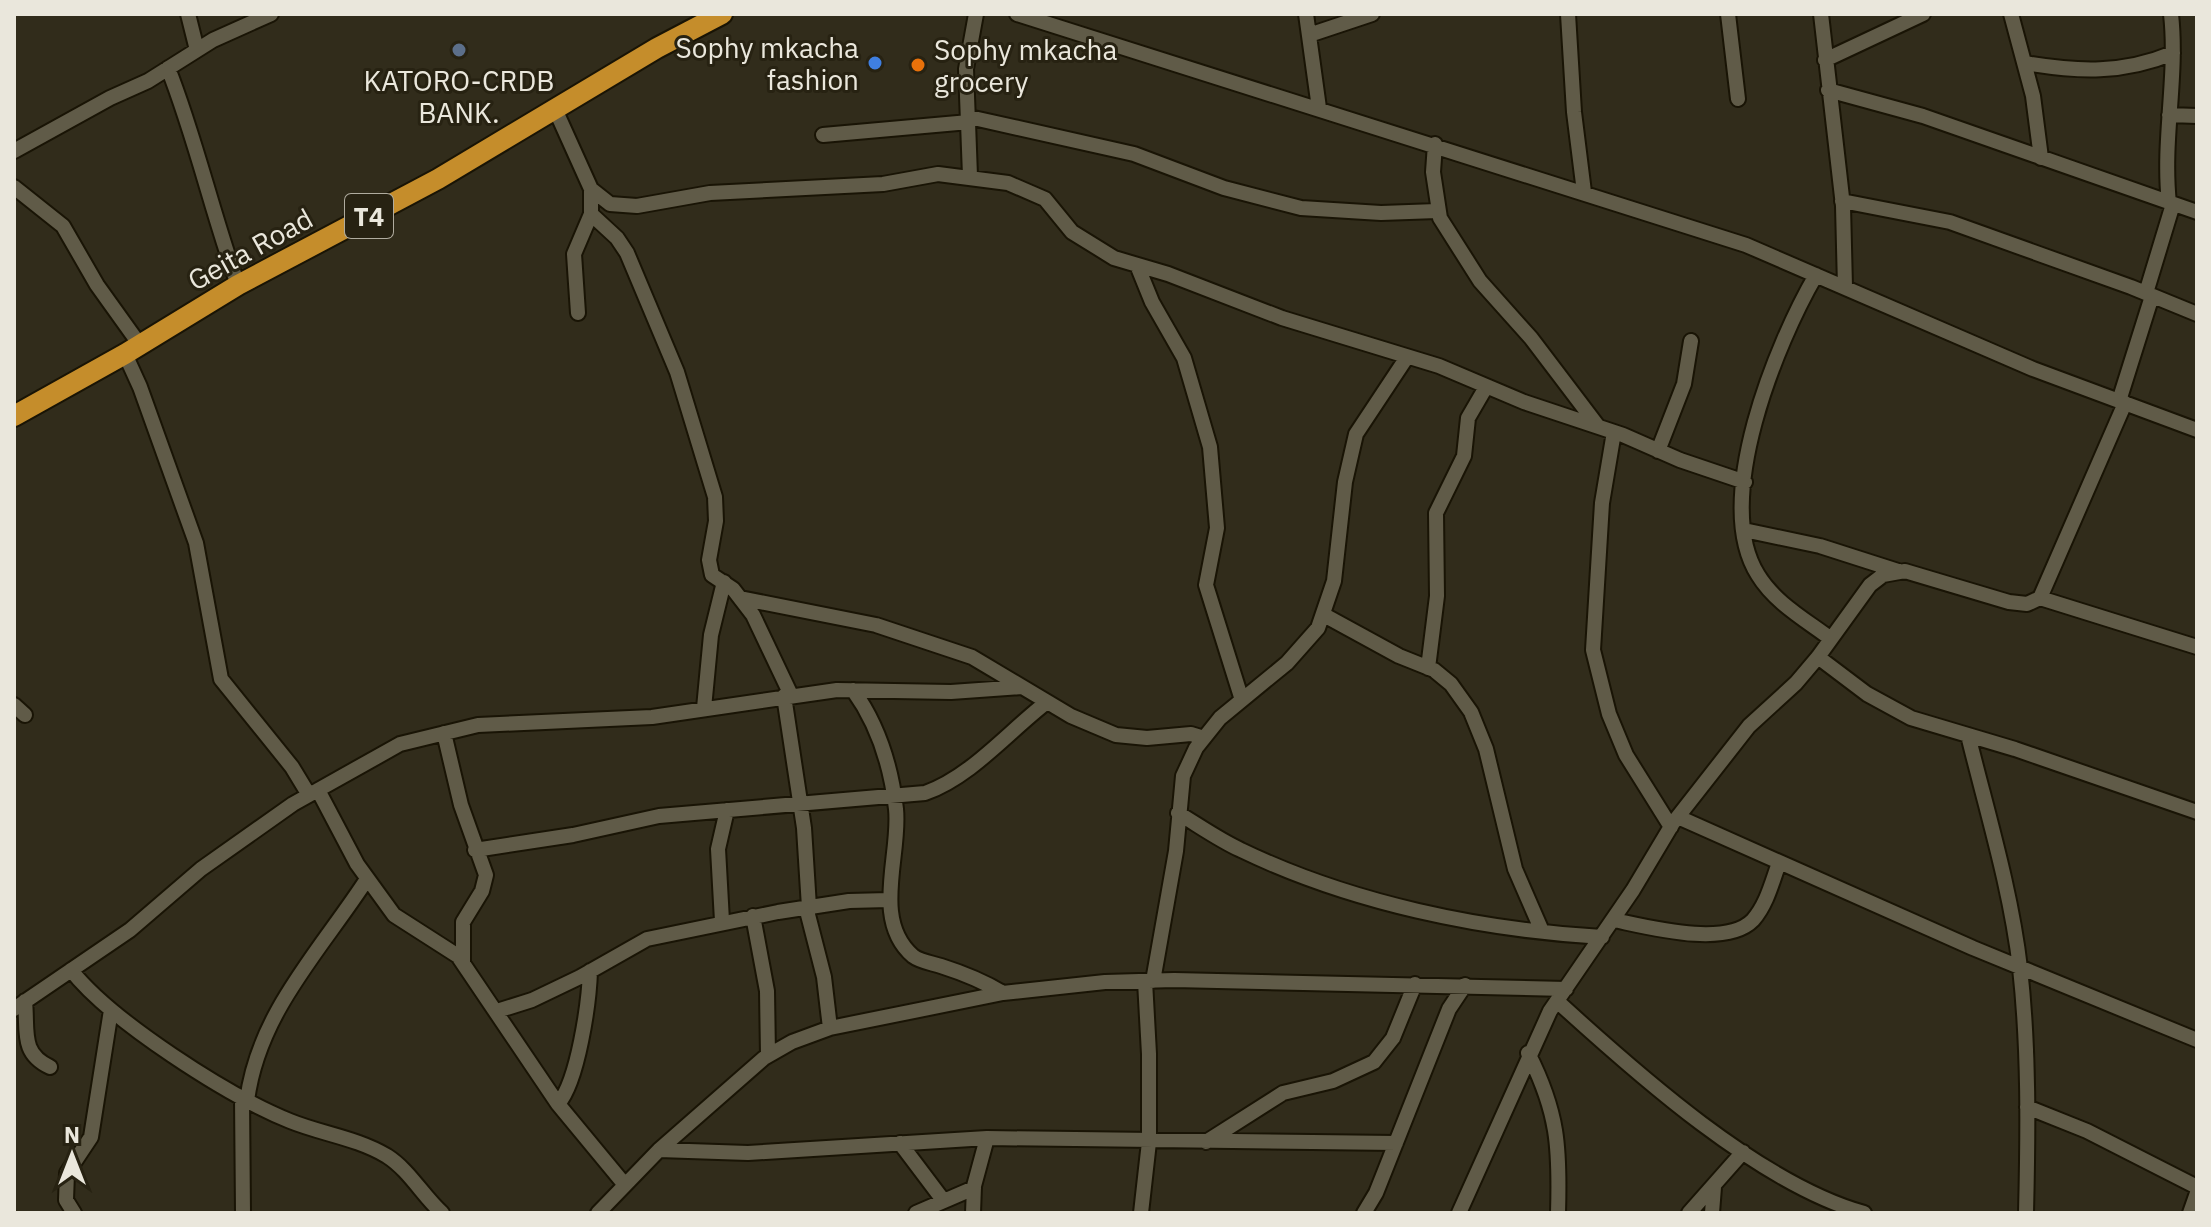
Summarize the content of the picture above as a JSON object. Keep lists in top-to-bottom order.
{
  "streets": {
    "highway": ["T4", "Geita Road"]
  },
  "places": ["KATORO-CRDB BANK.", "Sophy mkacha fashion", "Sophy mkacha grocery"],
  "north": "top"
}
